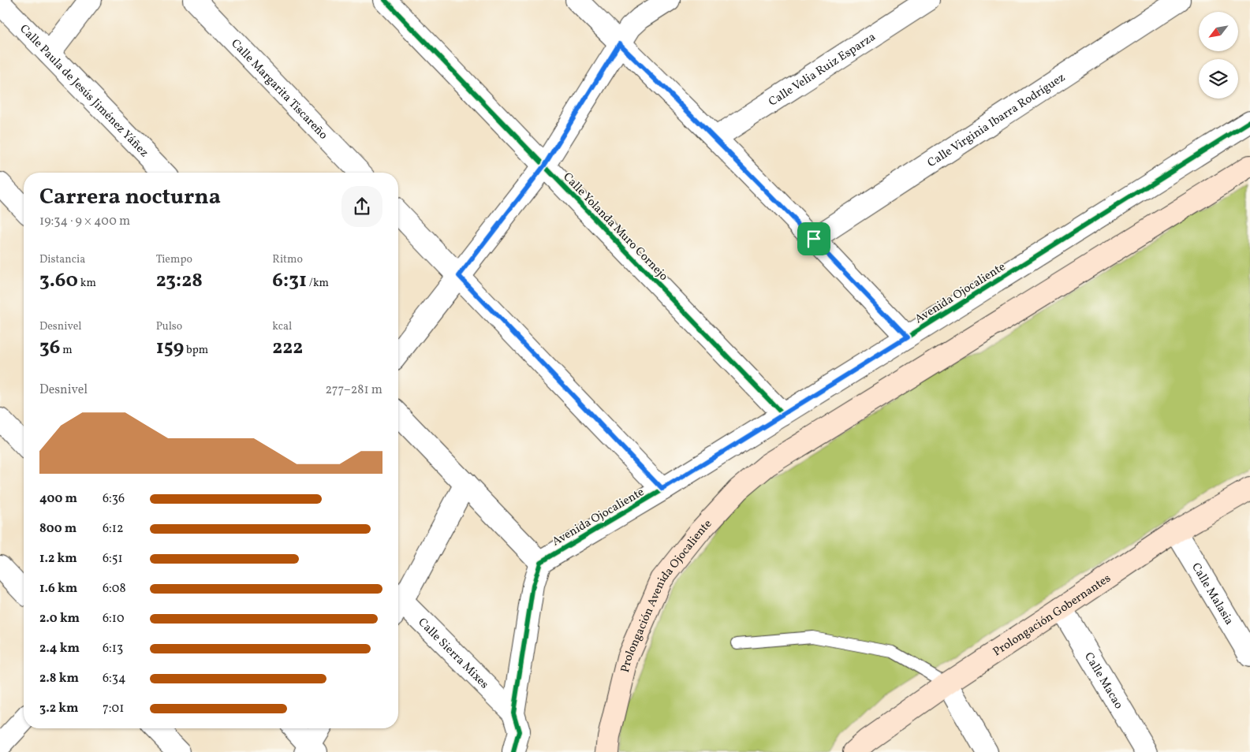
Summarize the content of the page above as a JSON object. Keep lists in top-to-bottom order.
{
  "streets": {
    "main road": ["Prolongación Avenida Ojocaliente", "Prolongación Gobernantes"],
    "street": [
      "Calle Velia Ruiz Esparza",
      "Calle Margarita Tiscareño",
      "Calle Paula de Jesús Jiménez Yáñez",
      "Calle Virginia Ibarra Rodríguez",
      "Calle Yolanda Muro Cornejo",
      "Avenida Ojocaliente",
      "Calle Malasia",
      "Calle Sierra Mixes",
      "Calle Macao"
    ]
  },
  "crossings": [
    ["Calle Yolanda Muro Cornejo", "Avenida Ojocaliente"],
    ["Calle Malasia", "Prolongación Gobernantes"],
    ["Prolongación Gobernantes", "Calle Macao"]
  ],
  "north": "bottom left",
  "page": {
    "heading": ["Carrera nocturna", "19:34 · 9 × 400 m"],
    "stats": [
      ["Distancia", "3.60 km"],
      ["Tiempo", "23:28"],
      ["Ritmo", "6:31 /km"],
      ["Desnivel", "36 m"],
      ["Pulso", "159 bpm"],
      ["kcal", "222"]
    ],
    "chart": ["Desnivel", "277–281 m"],
    "list": [
      {
        "name": "400 m",
        "note": "6:36"
      },
      {
        "name": "800 m",
        "note": "6:12"
      },
      {
        "name": "1.2 km",
        "note": "6:51"
      },
      {
        "name": "1.6 km",
        "note": "6:08"
      },
      {
        "name": "2.0 km",
        "note": "6:10"
      },
      {
        "name": "2.4 km",
        "note": "6:13"
      },
      {
        "name": "2.8 km",
        "note": "6:34"
      },
      {
        "name": "3.2 km",
        "note": "7:01"
      }
    ]
  }
}
